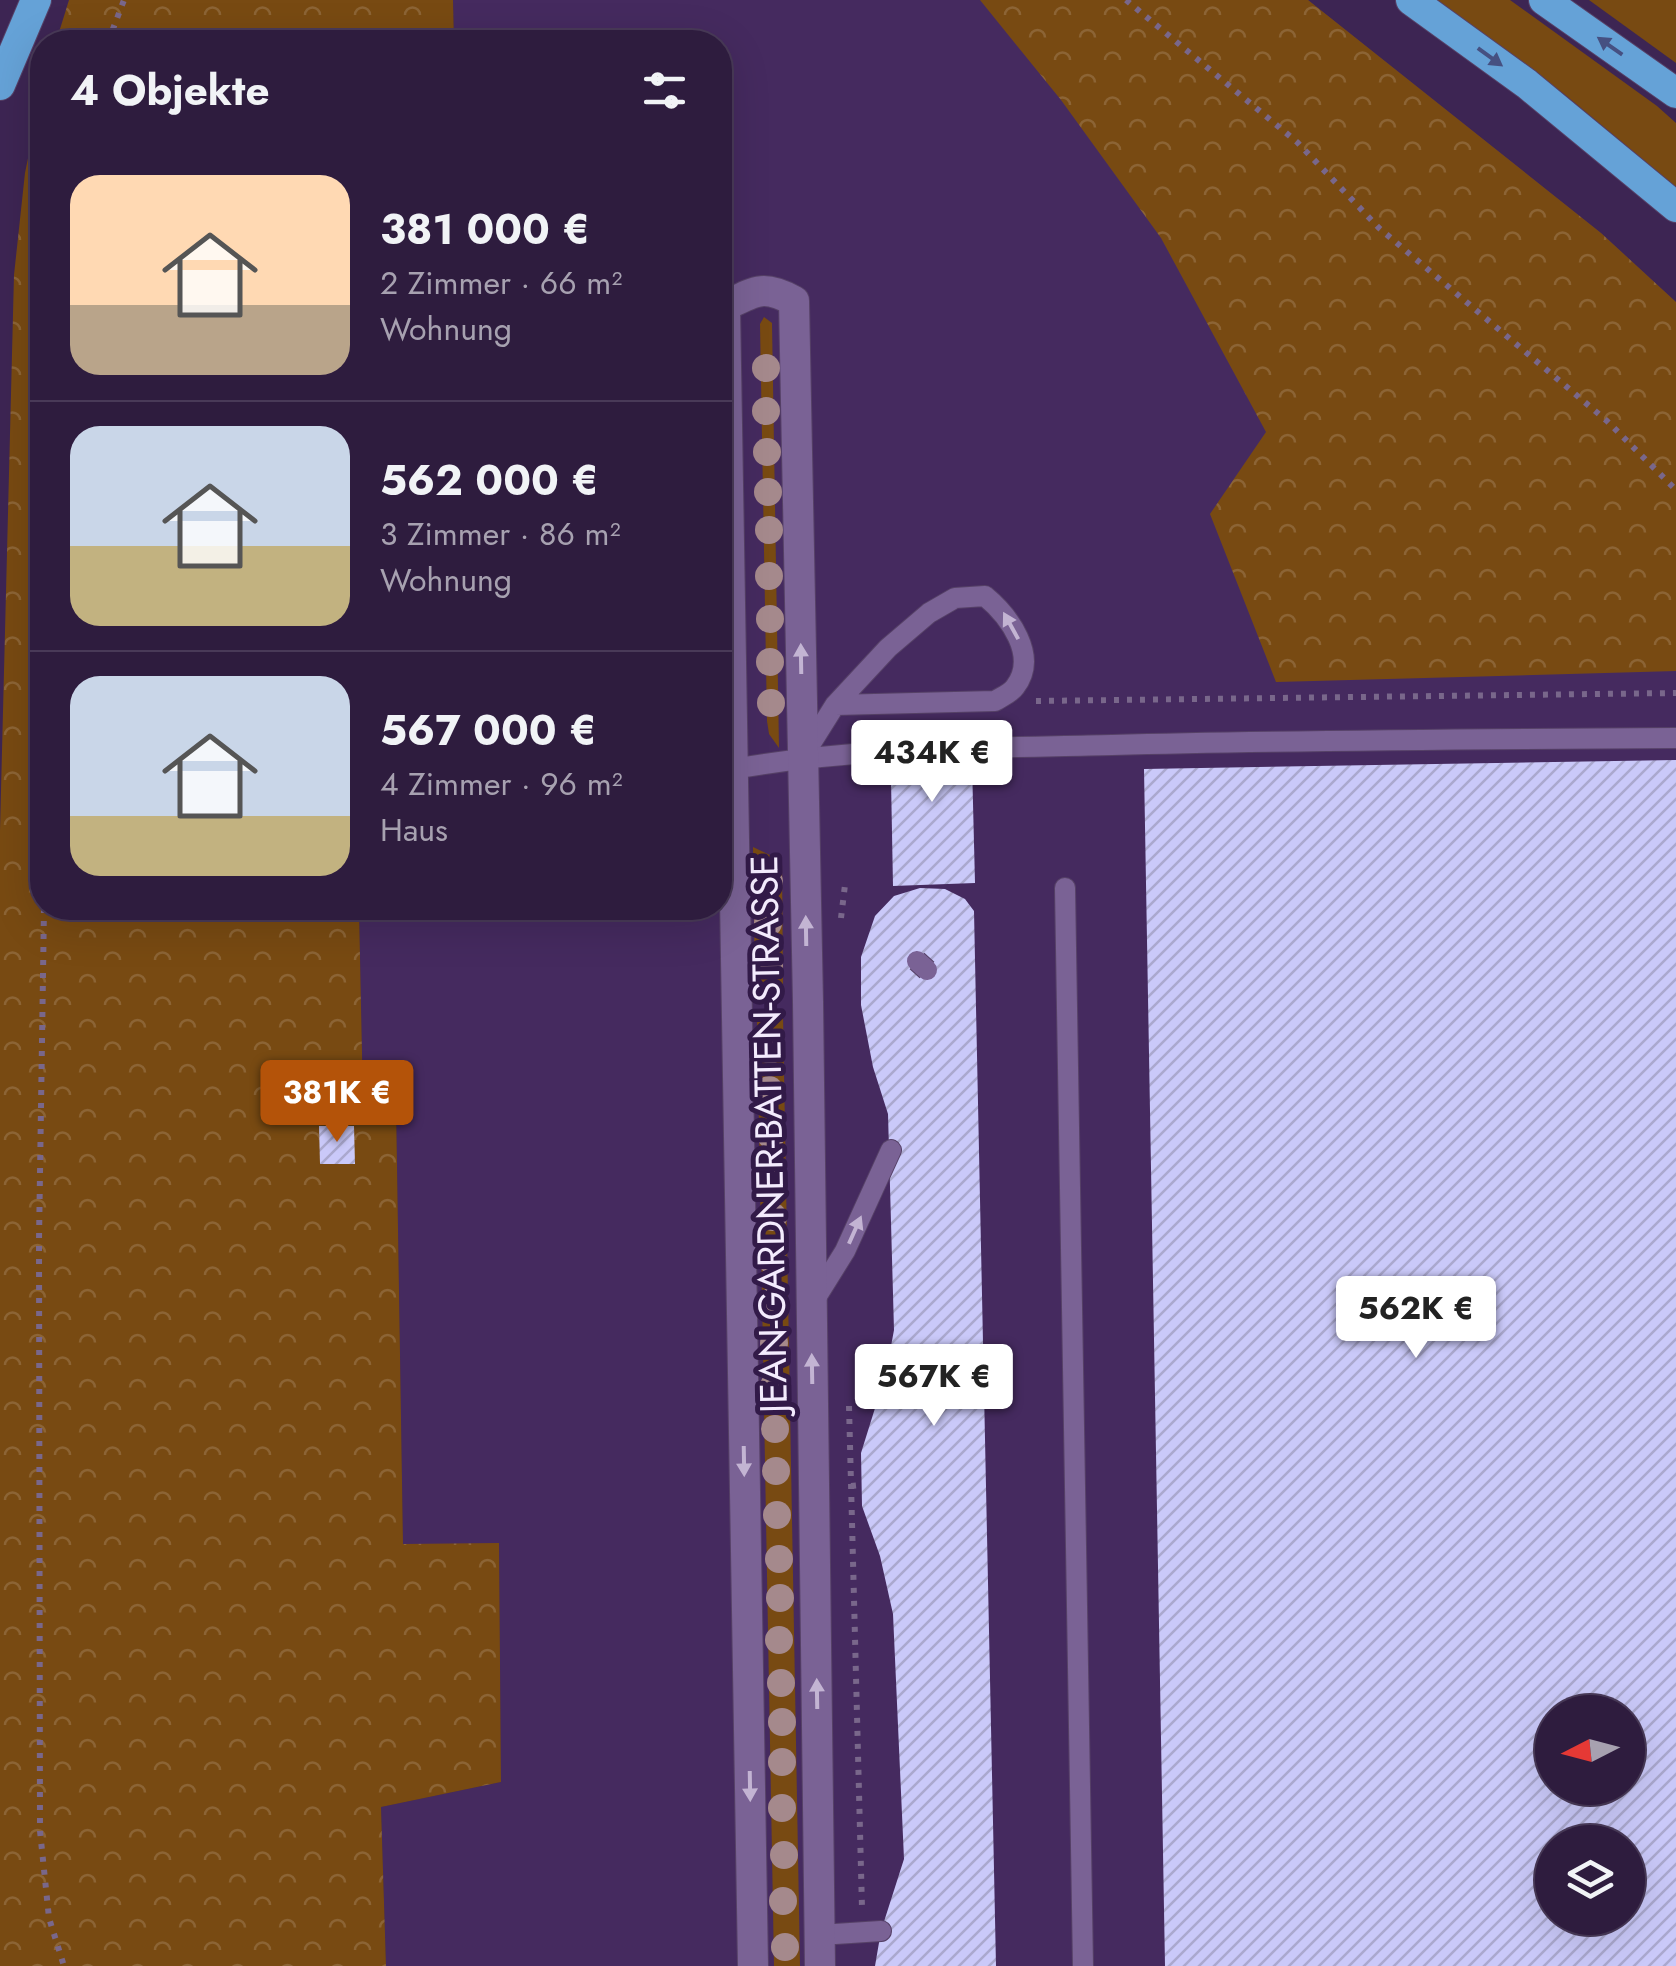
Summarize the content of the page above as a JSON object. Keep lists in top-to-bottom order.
{
  "streets": {
    "street": ["JEAN-GARDNER-BATTEN-STRASSE"]
  },
  "north": "left",
  "page": {
    "heading": "4 Objekte",
    "list": [
      {
        "name": "381 000 €",
        "note": "2 Zimmer · 66 m² · Wohnung"
      },
      {
        "name": "562 000 €",
        "note": "3 Zimmer · 86 m² · Wohnung"
      },
      {
        "name": "567 000 €",
        "note": "4 Zimmer · 96 m² · Haus"
      }
    ],
    "price": [
      "434K €",
      "381K €",
      "562K €",
      "567K €"
    ]
  }
}
